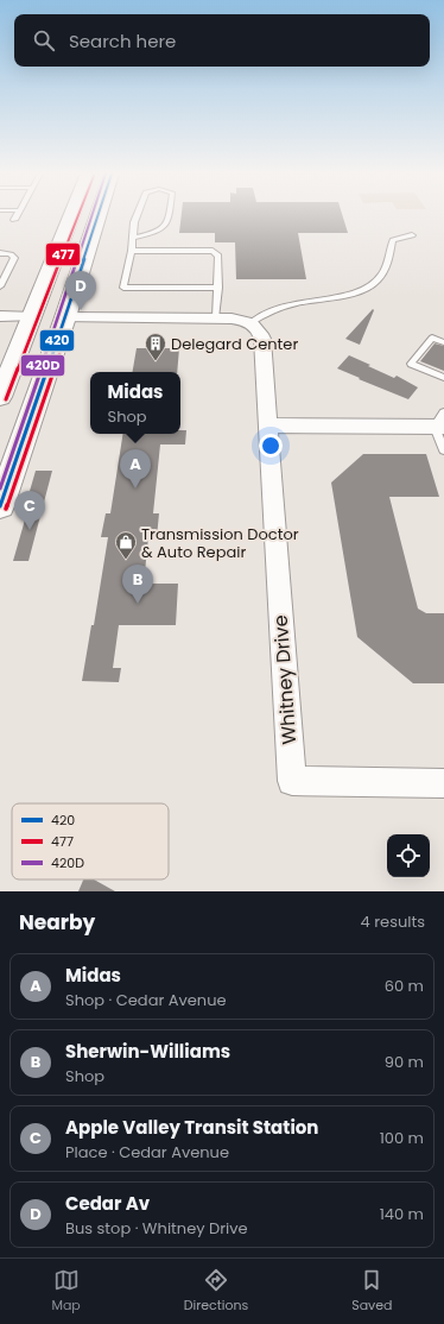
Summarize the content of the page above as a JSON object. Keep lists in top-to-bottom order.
{
  "streets": {
    "street": ["Whitney Drive"]
  },
  "places": {
    "building": ["Delegard Center"],
    "shop": ["Transmission Doctor & Auto Repair"]
  },
  "lines": ["transit line 420", "transit line 477", "transit line 420D"],
  "legend": ["420", "477", "420D"],
  "page": {
    "search": "Search here",
    "pins": [
      "D",
      "A",
      "C",
      "B"
    ],
    "popup": ["Midas", "Shop"],
    "heading": ["Nearby", "4 results"],
    "list": [
      {
        "mark": "A",
        "name": "Midas",
        "note": "Shop · Cedar Avenue",
        "value": "60 m"
      },
      {
        "mark": "B",
        "name": "Sherwin-Williams",
        "note": "Shop",
        "value": "90 m"
      },
      {
        "mark": "C",
        "name": "Apple Valley Transit Station",
        "note": "Place · Cedar Avenue",
        "value": "100 m"
      },
      {
        "mark": "D",
        "name": "Cedar Av",
        "note": "Bus stop · Whitney Drive",
        "value": "140 m"
      }
    ],
    "nav": ["Map", "Directions", "Saved"]
  }
}
